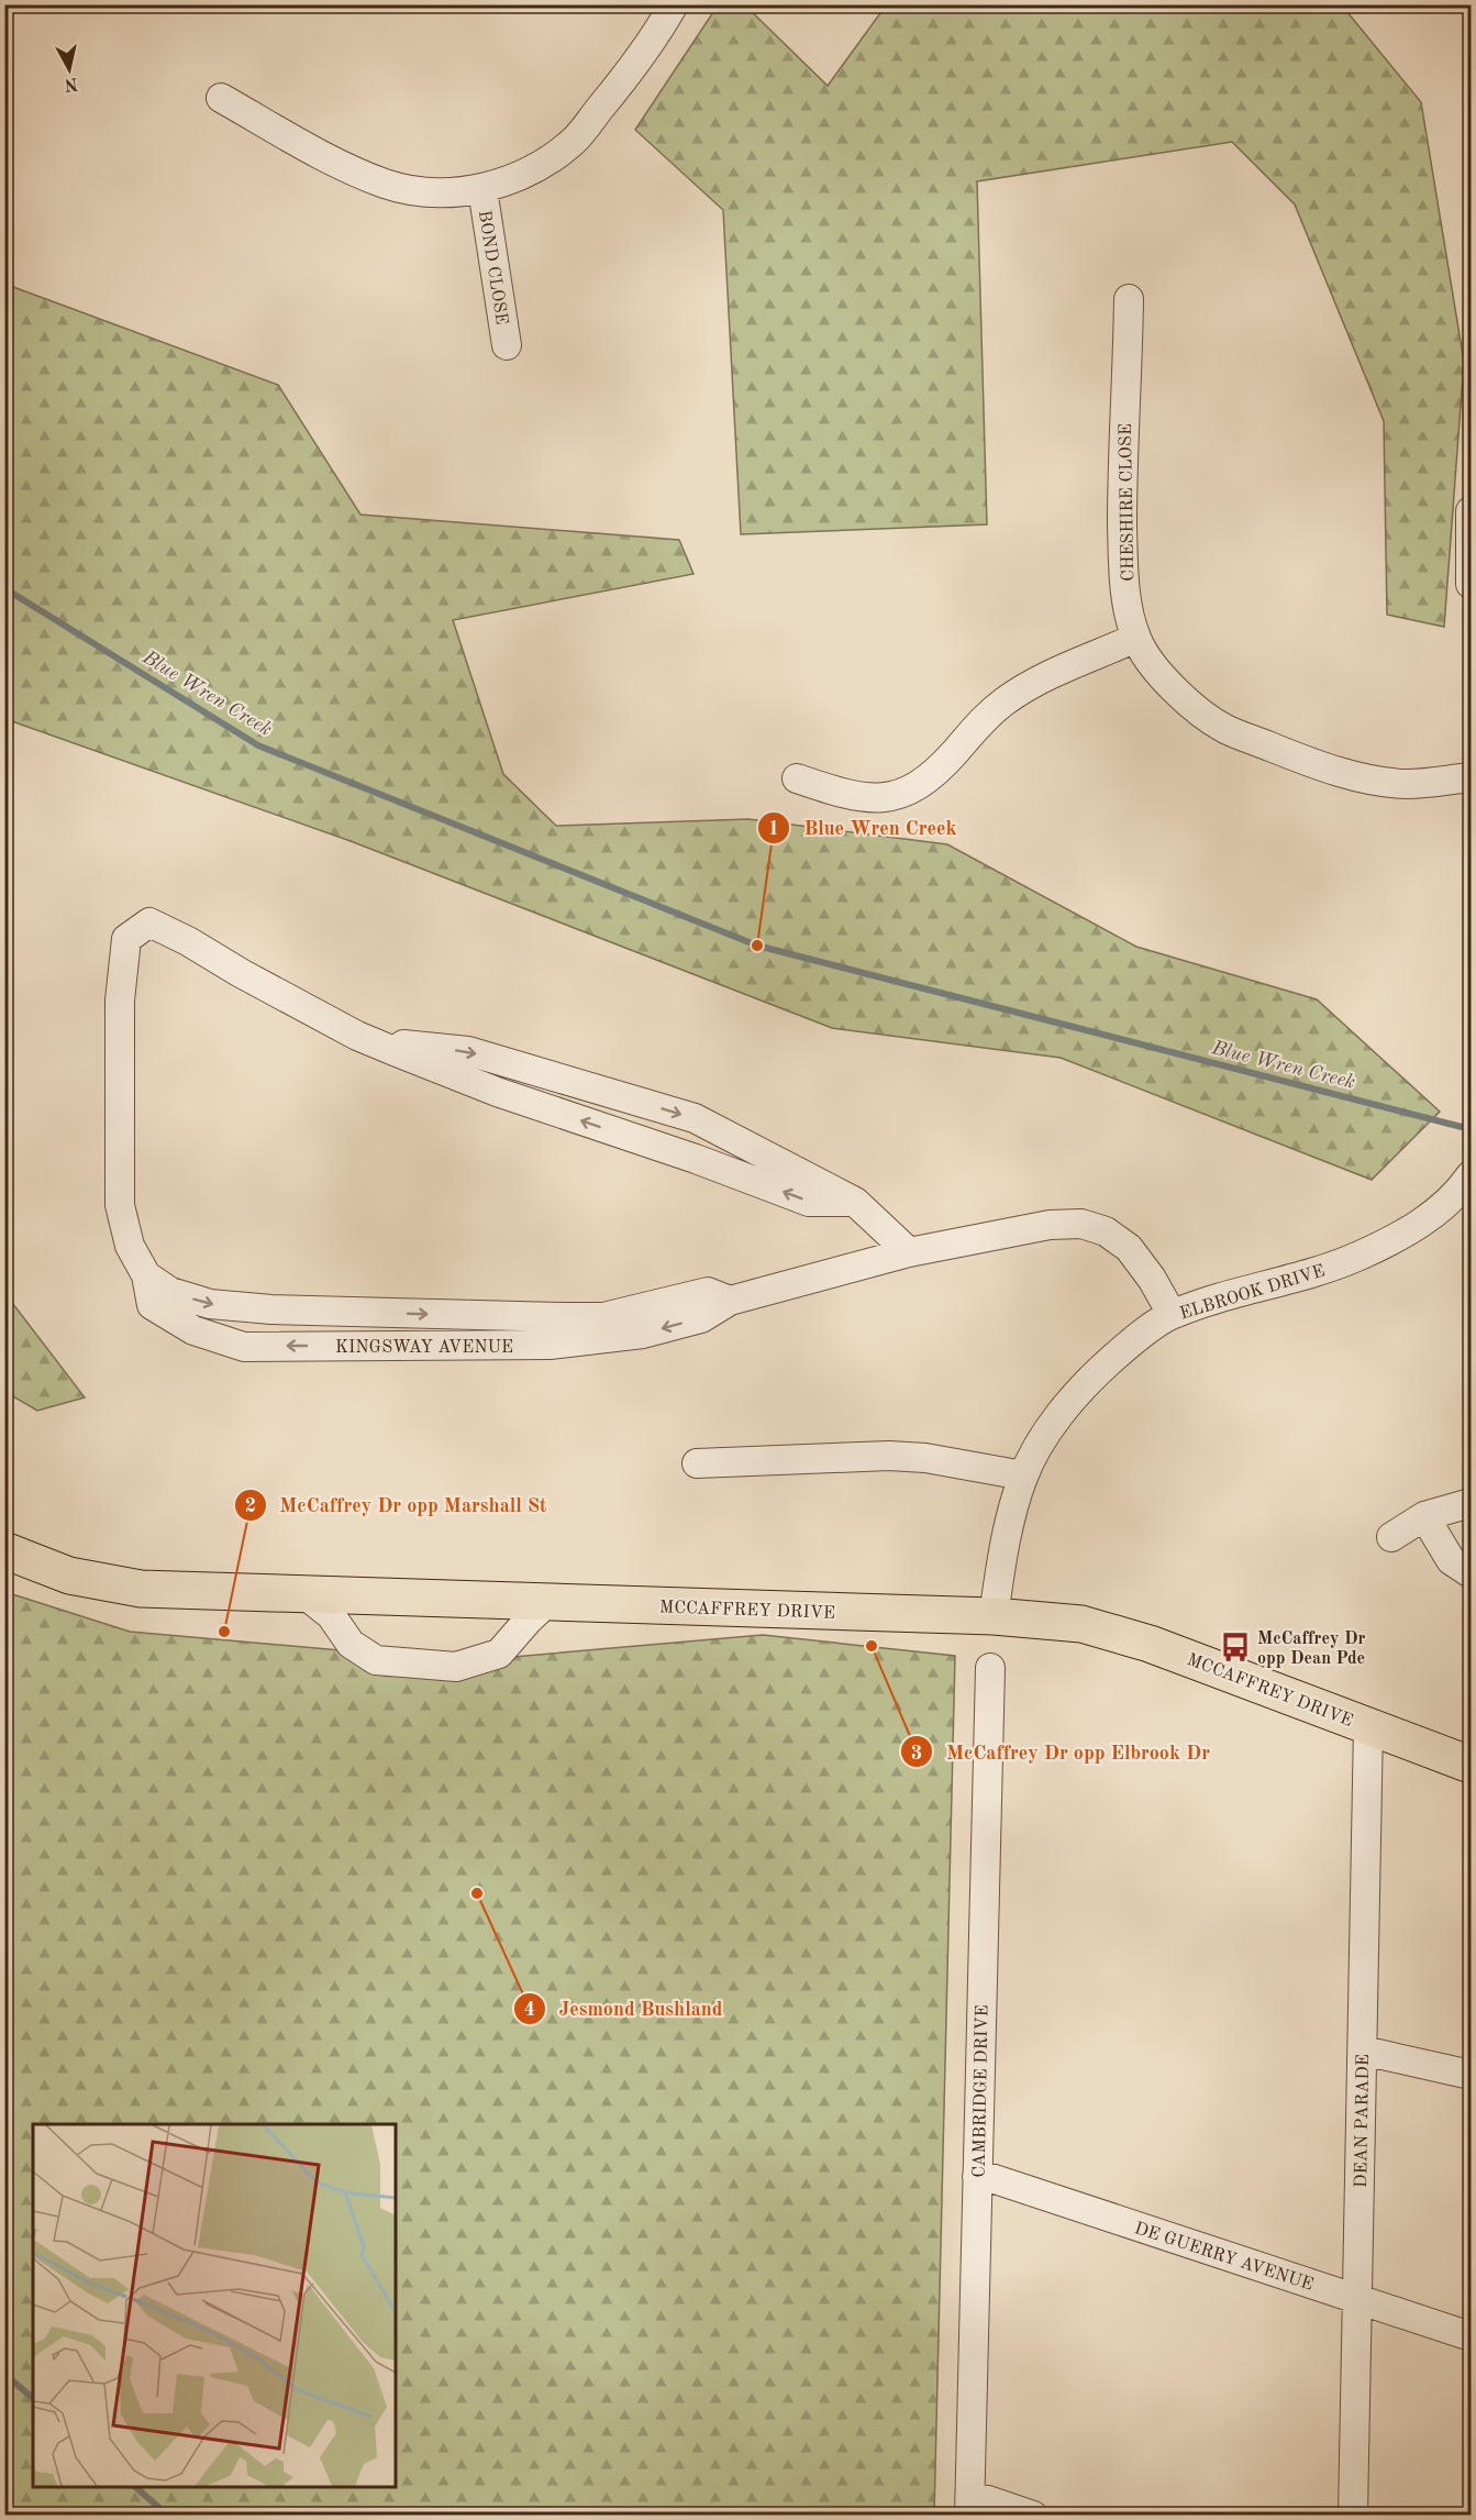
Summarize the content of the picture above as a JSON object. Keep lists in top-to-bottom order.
{
  "streets": {
    "main road": ["MCCAFFREY DRIVE"],
    "street": [
      "BOND CLOSE",
      "CHESHIRE CLOSE",
      "ELBROOK DRIVE",
      "KINGSWAY AVENUE",
      "CAMBRIDGE DRIVE",
      "DEAN PARADE",
      "DE GUERRY AVENUE"
    ]
  },
  "crossings": [
    ["ELBROOK DRIVE", "KINGSWAY AVENUE"],
    ["ELBROOK DRIVE", "MCCAFFREY DRIVE"],
    ["MCCAFFREY DRIVE", "DEAN PARADE"],
    ["CAMBRIDGE DRIVE", "DE GUERRY AVENUE"],
    ["DEAN PARADE", "DE GUERRY AVENUE"]
  ],
  "water": ["Blue Wren Creek"],
  "places": {
    "other": [
      "Blue Wren Creek",
      "McCaffrey Dr opp Marshall St",
      "McCaffrey Dr opp Elbrook Dr",
      "Jesmond Bushland"
    ],
    "bus stop": ["McCaffrey Dr opp Dean Pde"]
  },
  "north": "bottom"
}
